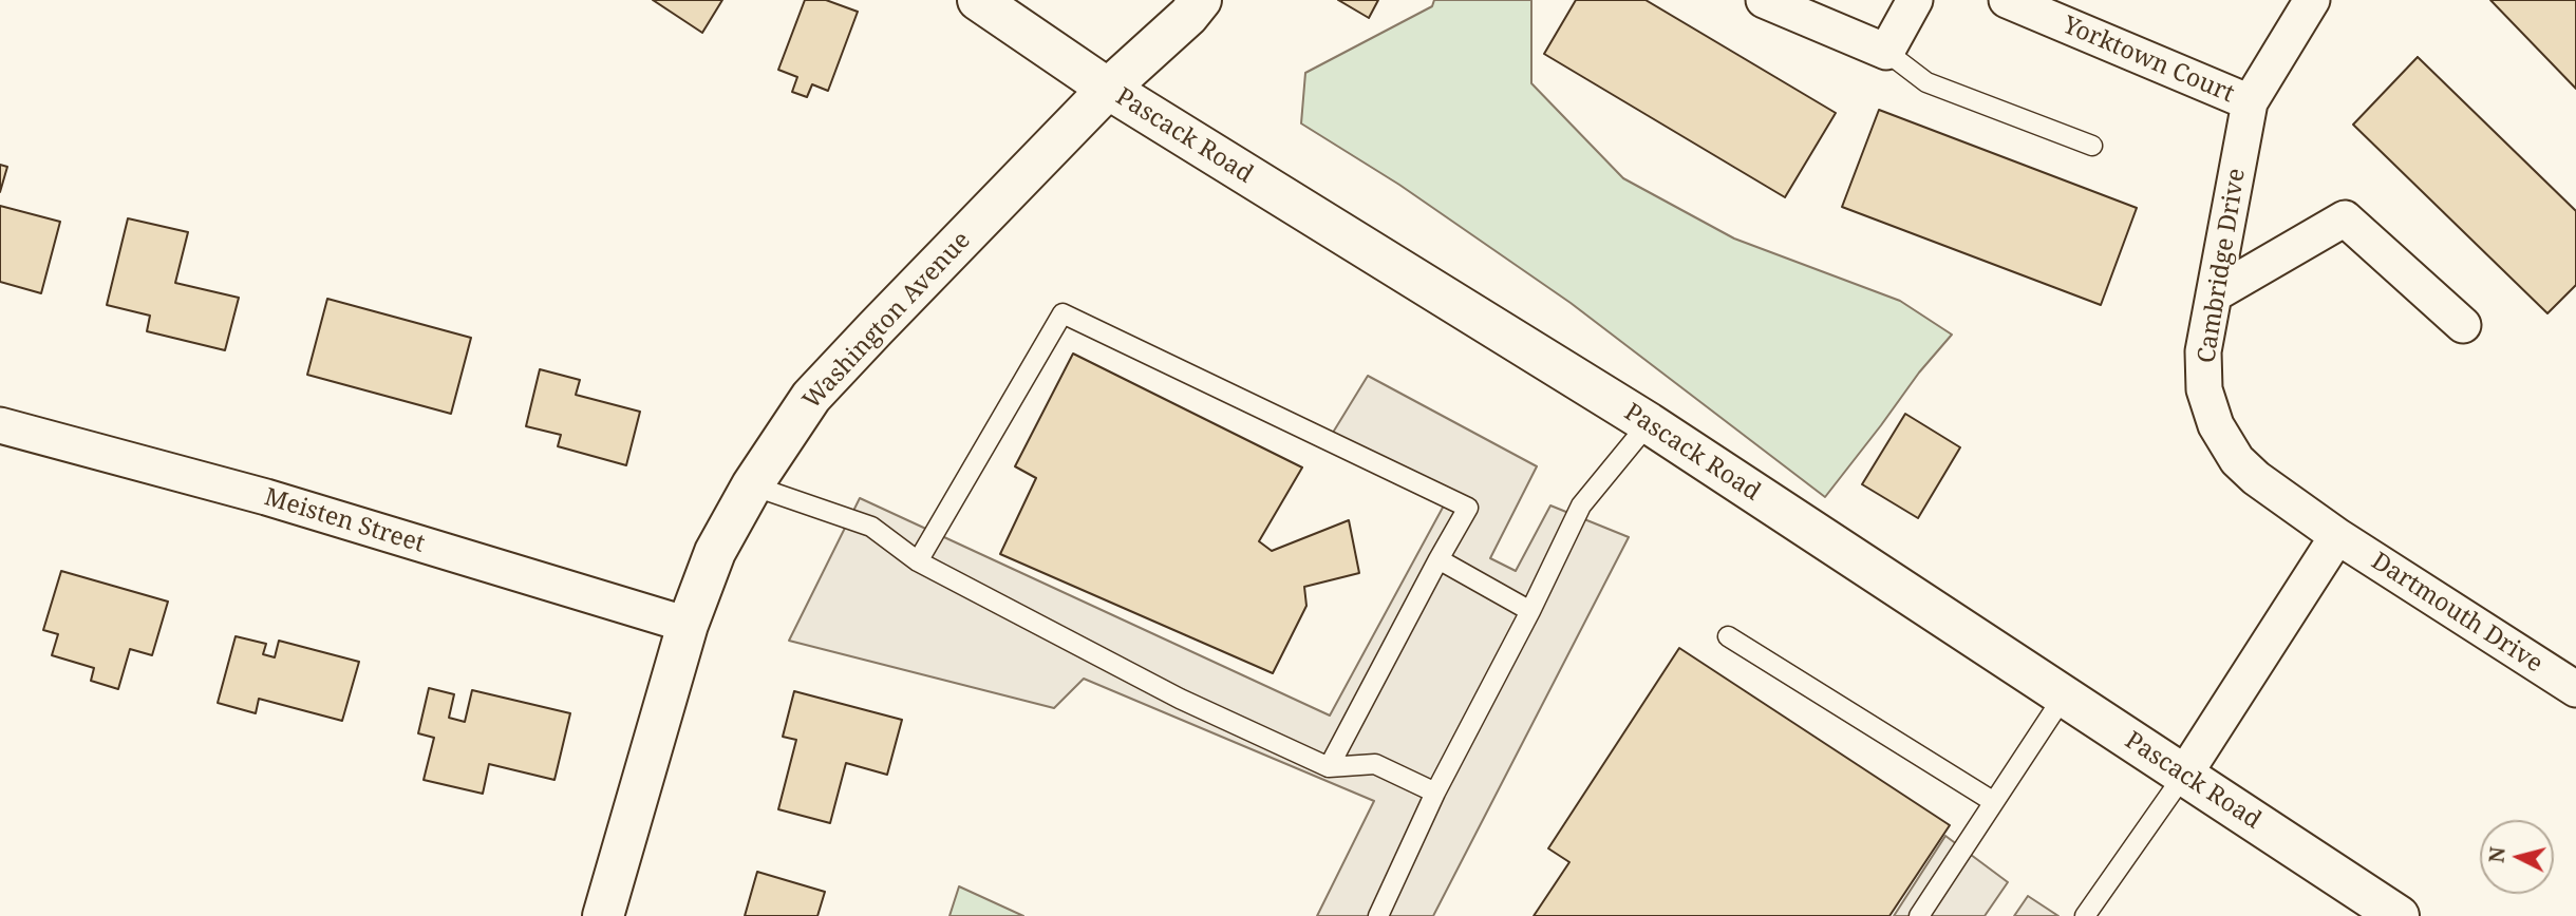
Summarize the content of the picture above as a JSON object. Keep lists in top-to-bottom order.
{
  "streets": {
    "street": [
      "Yorktown Court",
      "Pascack Road",
      "Cambridge Drive",
      "Washington Avenue",
      "Meisten Street",
      "Dartmouth Drive"
    ]
  },
  "crossings": [
    ["Yorktown Court", "Cambridge Drive"],
    ["Pascack Road", "Washington Avenue"],
    ["Cambridge Drive", "Dartmouth Drive"],
    ["Washington Avenue", "Meisten Street"]
  ],
  "north": "left"
}
